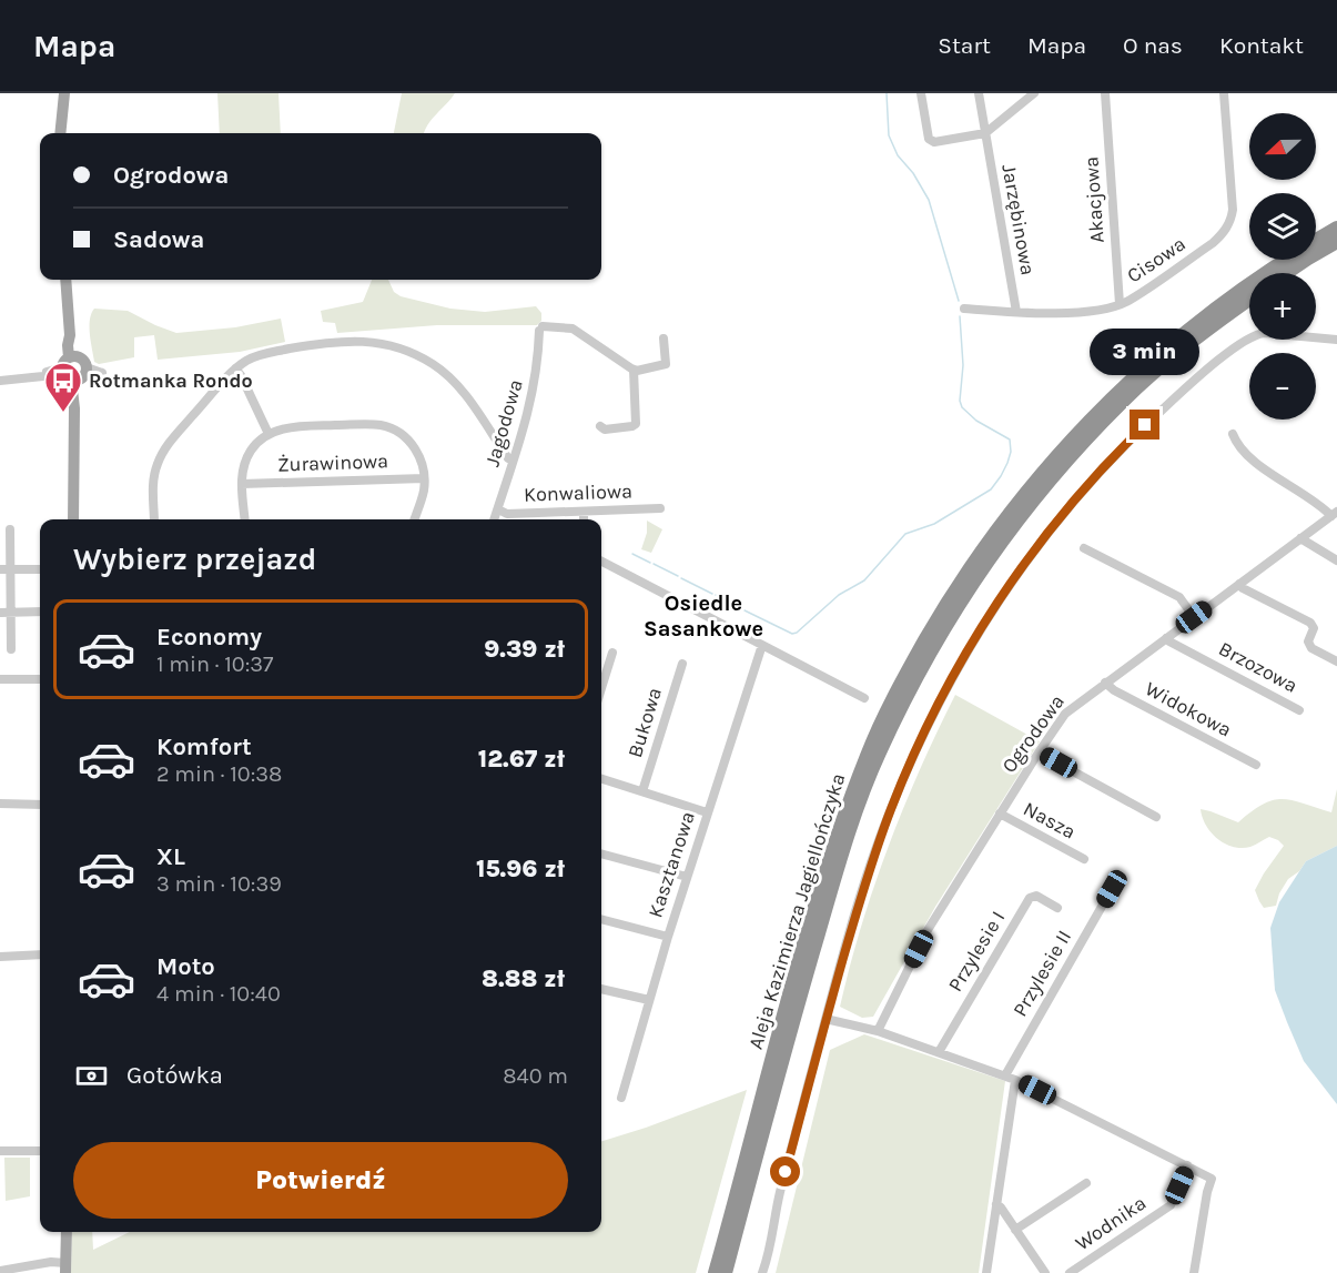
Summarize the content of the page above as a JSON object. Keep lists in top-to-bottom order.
{
  "streets": {
    "highway": ["Aleja Kazimierza Jagiellończyka"],
    "street": [
      "Akacjowa",
      "Jarzębinowa",
      "Cisowa",
      "Jagodowa",
      "Żurawinowa",
      "Konwaliowa",
      "Brzozowa",
      "Widokowa",
      "Bukowa",
      "Ogrodowa",
      "Nasza",
      "Kasztanowa",
      "Przylesie I",
      "Przylesie II",
      "Wodnika"
    ]
  },
  "crossings": [
    ["Akacjowa", "Cisowa"],
    ["Jarzębinowa", "Cisowa"],
    ["Jagodowa", "Konwaliowa"],
    ["Brzozowa", "Ogrodowa"],
    ["Widokowa", "Ogrodowa"],
    ["Ogrodowa", "Nasza"]
  ],
  "districts": ["Osiedle Sasankowe"],
  "places": {
    "bus stop": ["Rotmanka Rondo"]
  },
  "north": "left",
  "page": {
    "header": "Mapa",
    "nav": [
      "Start",
      "Mapa",
      "O nas",
      "Kontakt"
    ],
    "map_buttons": ["+", "−"],
    "banner": ["Ogrodowa", "Sadowa"],
    "bubble": "3 min",
    "heading": "Wybierz przejazd",
    "list": [
      {
        "name": "Economy",
        "note": "1 min · 10:37",
        "value": "9.39 zł"
      },
      {
        "name": "Komfort",
        "note": "2 min · 10:38",
        "value": "12.67 zł"
      },
      {
        "name": "XL",
        "note": "3 min · 10:39",
        "value": "15.96 zł"
      },
      {
        "name": "Moto",
        "note": "4 min · 10:40",
        "value": "8.88 zł"
      }
    ],
    "pay": ["Gotówka", "840 m"],
    "buttons": "Potwierdź"
  }
}
